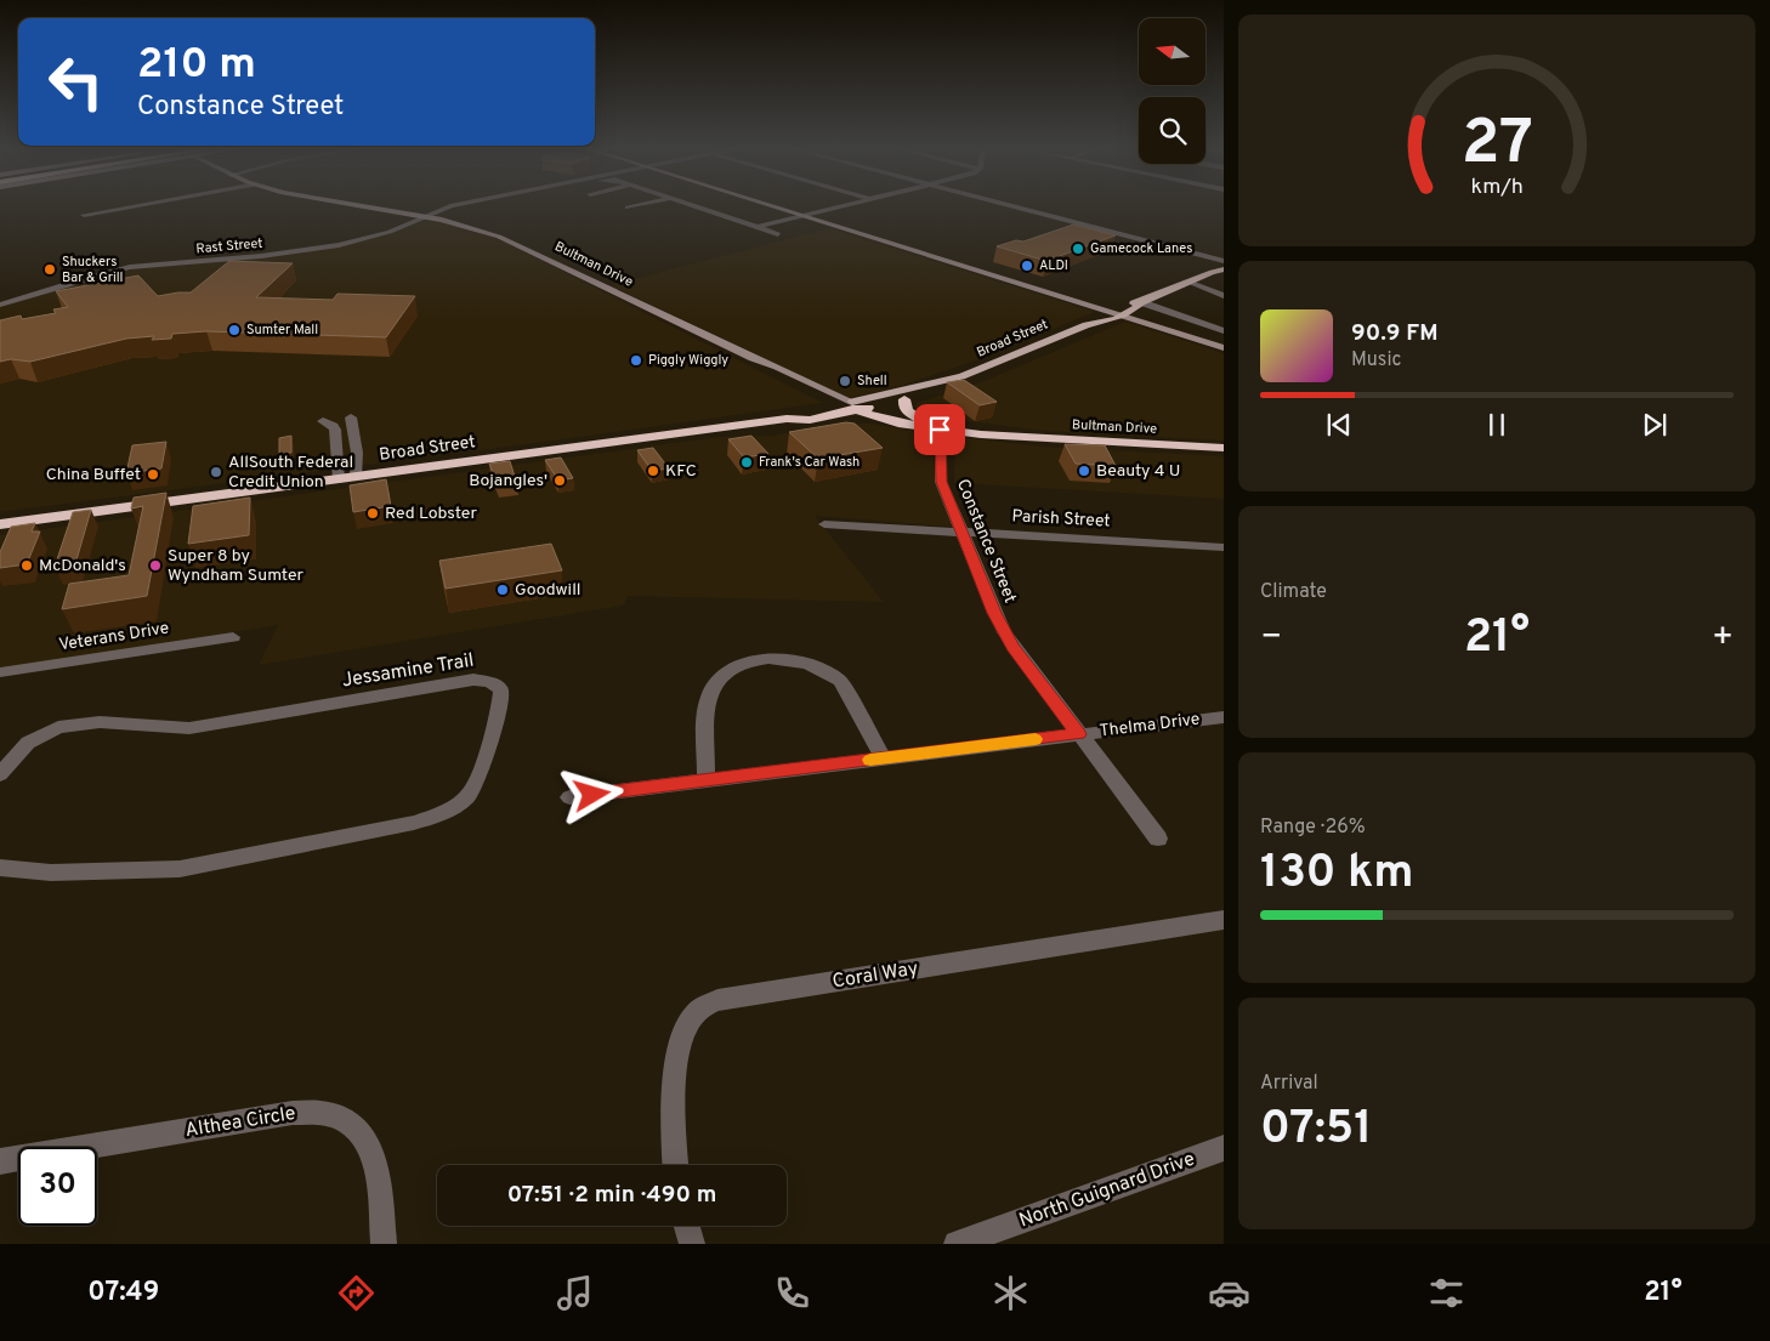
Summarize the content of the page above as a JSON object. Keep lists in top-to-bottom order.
{
  "streets": {
    "highway": ["Bultman Drive", "Broad Street"],
    "street": [
      "Rast Street",
      "Parish Street",
      "Constance Street",
      "Veterans Drive",
      "Jessamine Trail",
      "Thelma Drive",
      "Coral Way",
      "Althea Circle",
      "North Guignard Drive"
    ]
  },
  "crossings": [
    ["Rast Street", "Bultman Drive"],
    ["Bultman Drive", "Broad Street"],
    ["Bultman Drive", "Constance Street"],
    ["Parish Street", "Constance Street"],
    ["Constance Street", "Thelma Drive"]
  ],
  "places": [
    "Gamecock Lanes",
    "ALDI",
    "Shuckers Bar & Grill",
    "Sumter Mall",
    "Piggly Wiggly",
    "Shell",
    "Frank's Car Wash",
    "KFC",
    "Beauty 4 U",
    "AllSouth Federal Credit Union",
    "China Buffet",
    "Bojangles'",
    "Red Lobster",
    "McDonald's",
    "Super 8 by Wyndham Sumter",
    "Goodwill"
  ],
  "north": "left",
  "page": {
    "turn": ["210 m", "Constance Street"],
    "song": ["90.9 FM", "Music"],
    "tile": [
      "Climate",
      ["Range · 26%", "130 km"],
      ["Arrival", "07:51"]
    ],
    "heat": ["−", "21°", "+"],
    "limit": "30",
    "trip": "07:51 · 2 min · 490 m",
    "tabs": ["07:49", "21°"],
    "gauge": ["27", "km/h"]
  }
}
